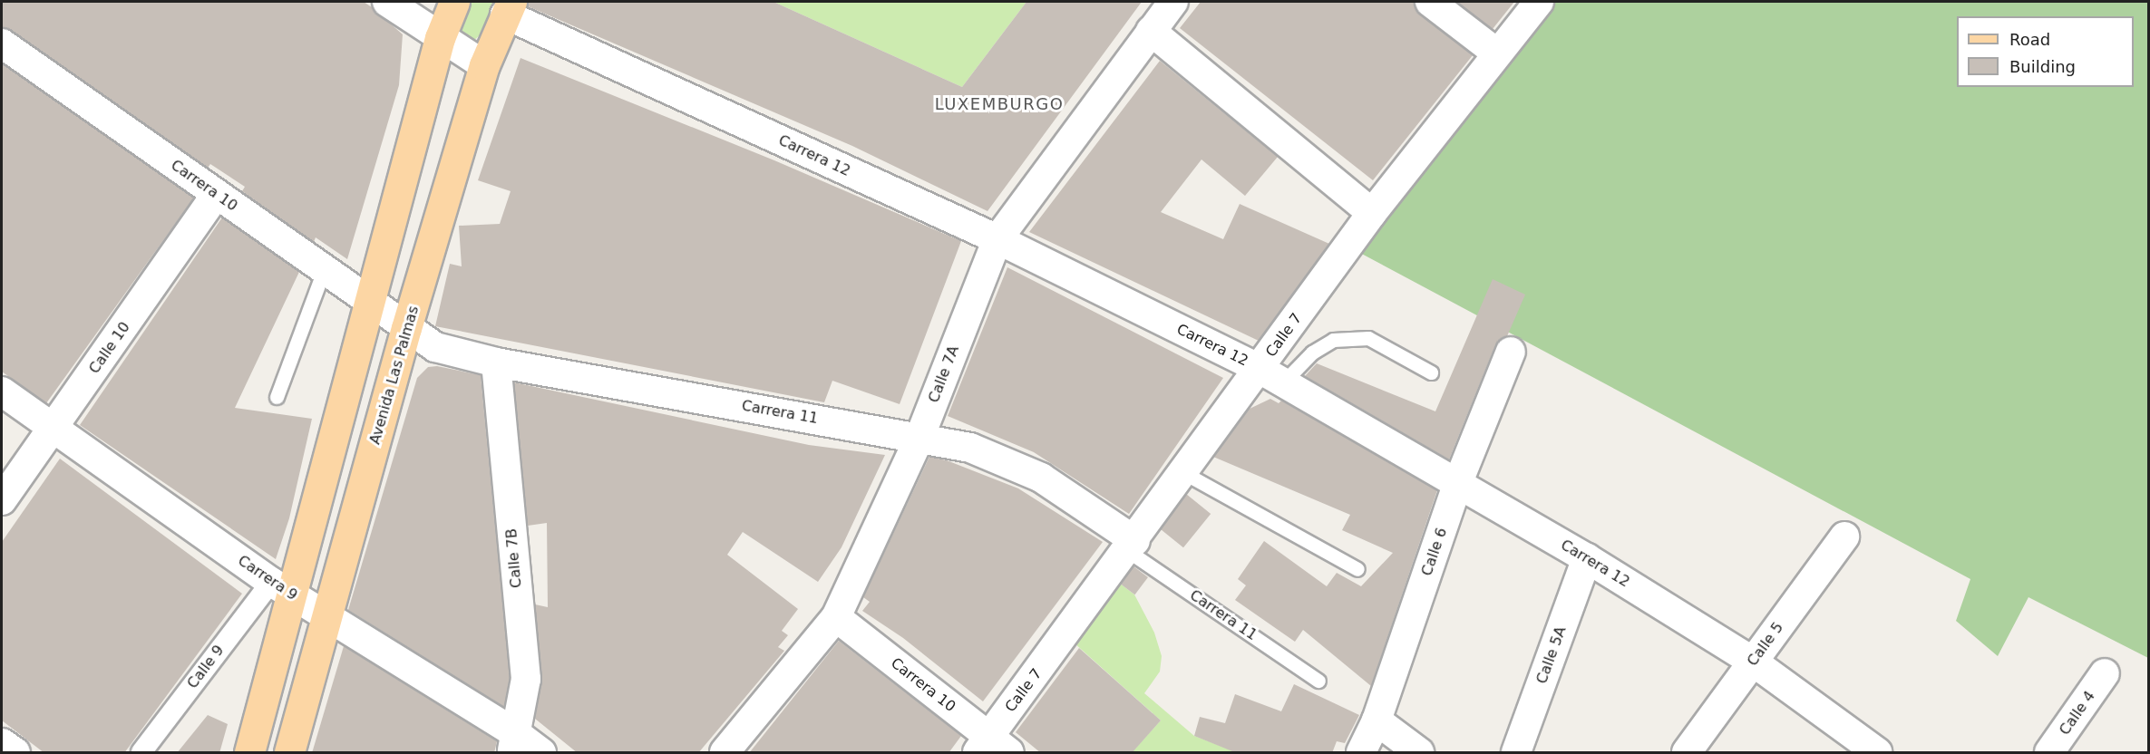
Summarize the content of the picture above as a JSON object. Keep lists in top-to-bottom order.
{
  "streets": {
    "main road": ["Avenida Las Palmas"],
    "street": [
      "Carrera 12",
      "Carrera 10",
      "Calle 7",
      "Calle 10",
      "Calle 7A",
      "Carrera 11",
      "Calle 6",
      "Calle 7B",
      "Carrera 9",
      "Calle 5",
      "Calle 5A",
      "Calle 9",
      "Calle 4"
    ]
  },
  "crossings": [
    ["Carrera 12", "Calle 7"],
    ["Carrera 12", "Calle 7A"],
    ["Carrera 12", "Avenida Las Palmas"],
    ["Carrera 12", "Calle 6"],
    ["Carrera 12", "Calle 5"],
    ["Carrera 12", "Calle 5A"],
    ["Carrera 10", "Calle 7"],
    ["Carrera 10", "Calle 10"],
    ["Carrera 10", "Calle 7A"],
    ["Carrera 10", "Avenida Las Palmas"],
    ["Carrera 10", "Carrera 11"],
    ["Calle 7", "Carrera 11"],
    ["Calle 10", "Carrera 9"],
    ["Calle 7A", "Carrera 11"],
    ["Avenida Las Palmas", "Carrera 11"],
    ["Avenida Las Palmas", "Carrera 9"],
    ["Carrera 11", "Calle 7B"],
    ["Calle 7B", "Carrera 9"],
    ["Carrera 9", "Calle 9"]
  ],
  "districts": ["LUXEMBURGO"],
  "legend": ["Road", "Building"]
}
